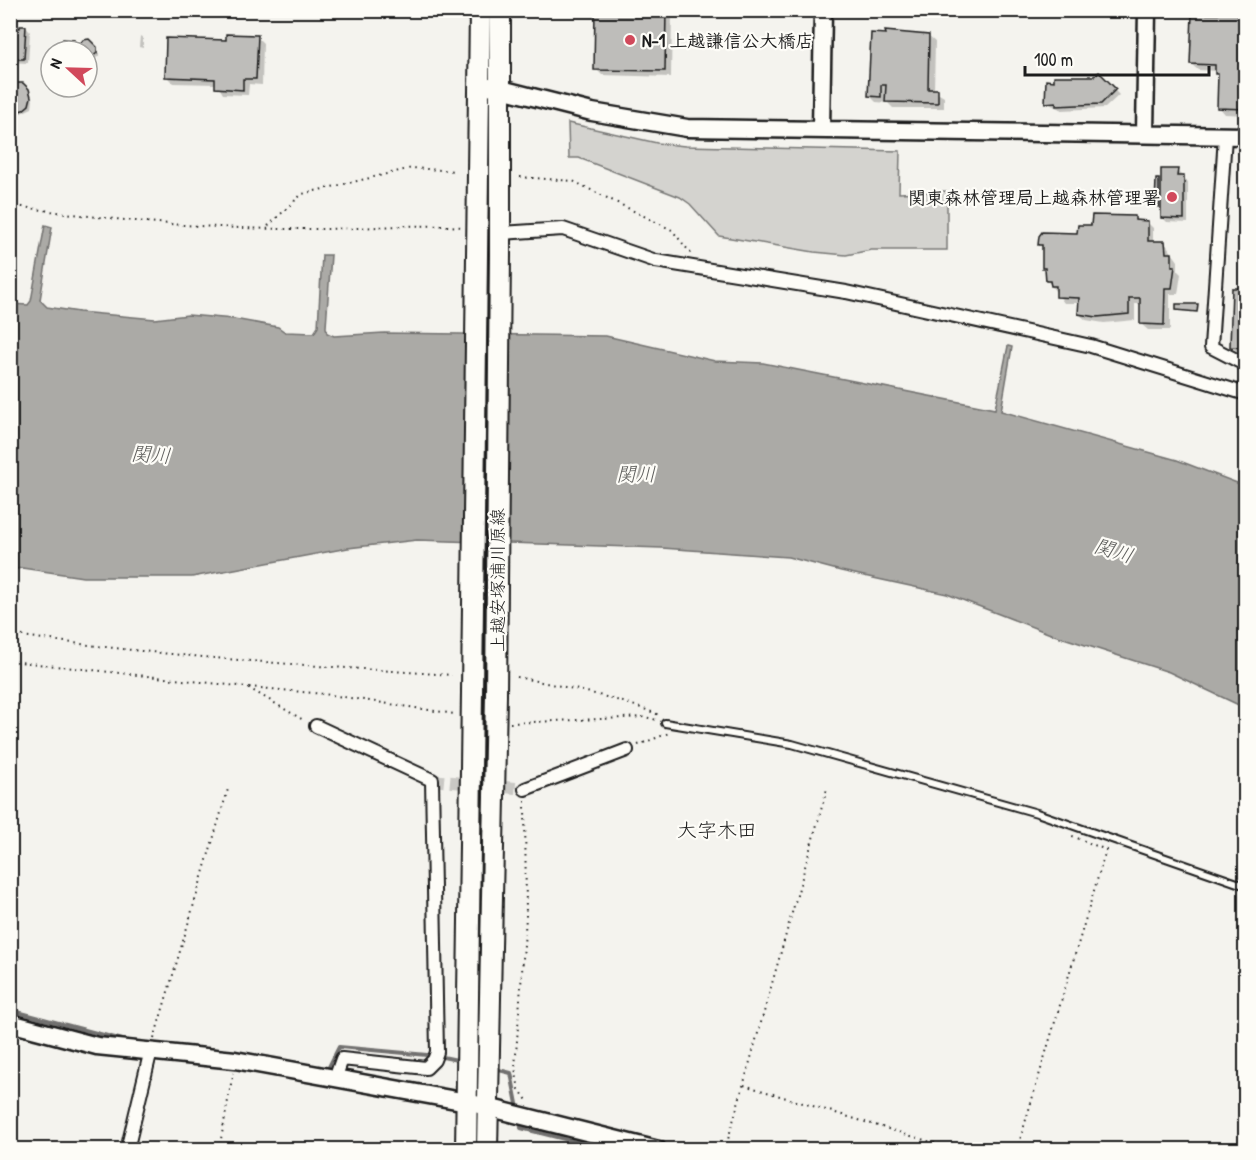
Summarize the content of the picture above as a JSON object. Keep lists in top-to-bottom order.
{
  "streets": {
    "main road": ["上越安塚浦川原線"]
  },
  "districts": ["大字木田"],
  "water": ["関川"],
  "places": ["N-1 上越謙信公大橋店", "関東森林管理局上越森林管理署"],
  "scale_bar": "100 m",
  "north": "left"
}
